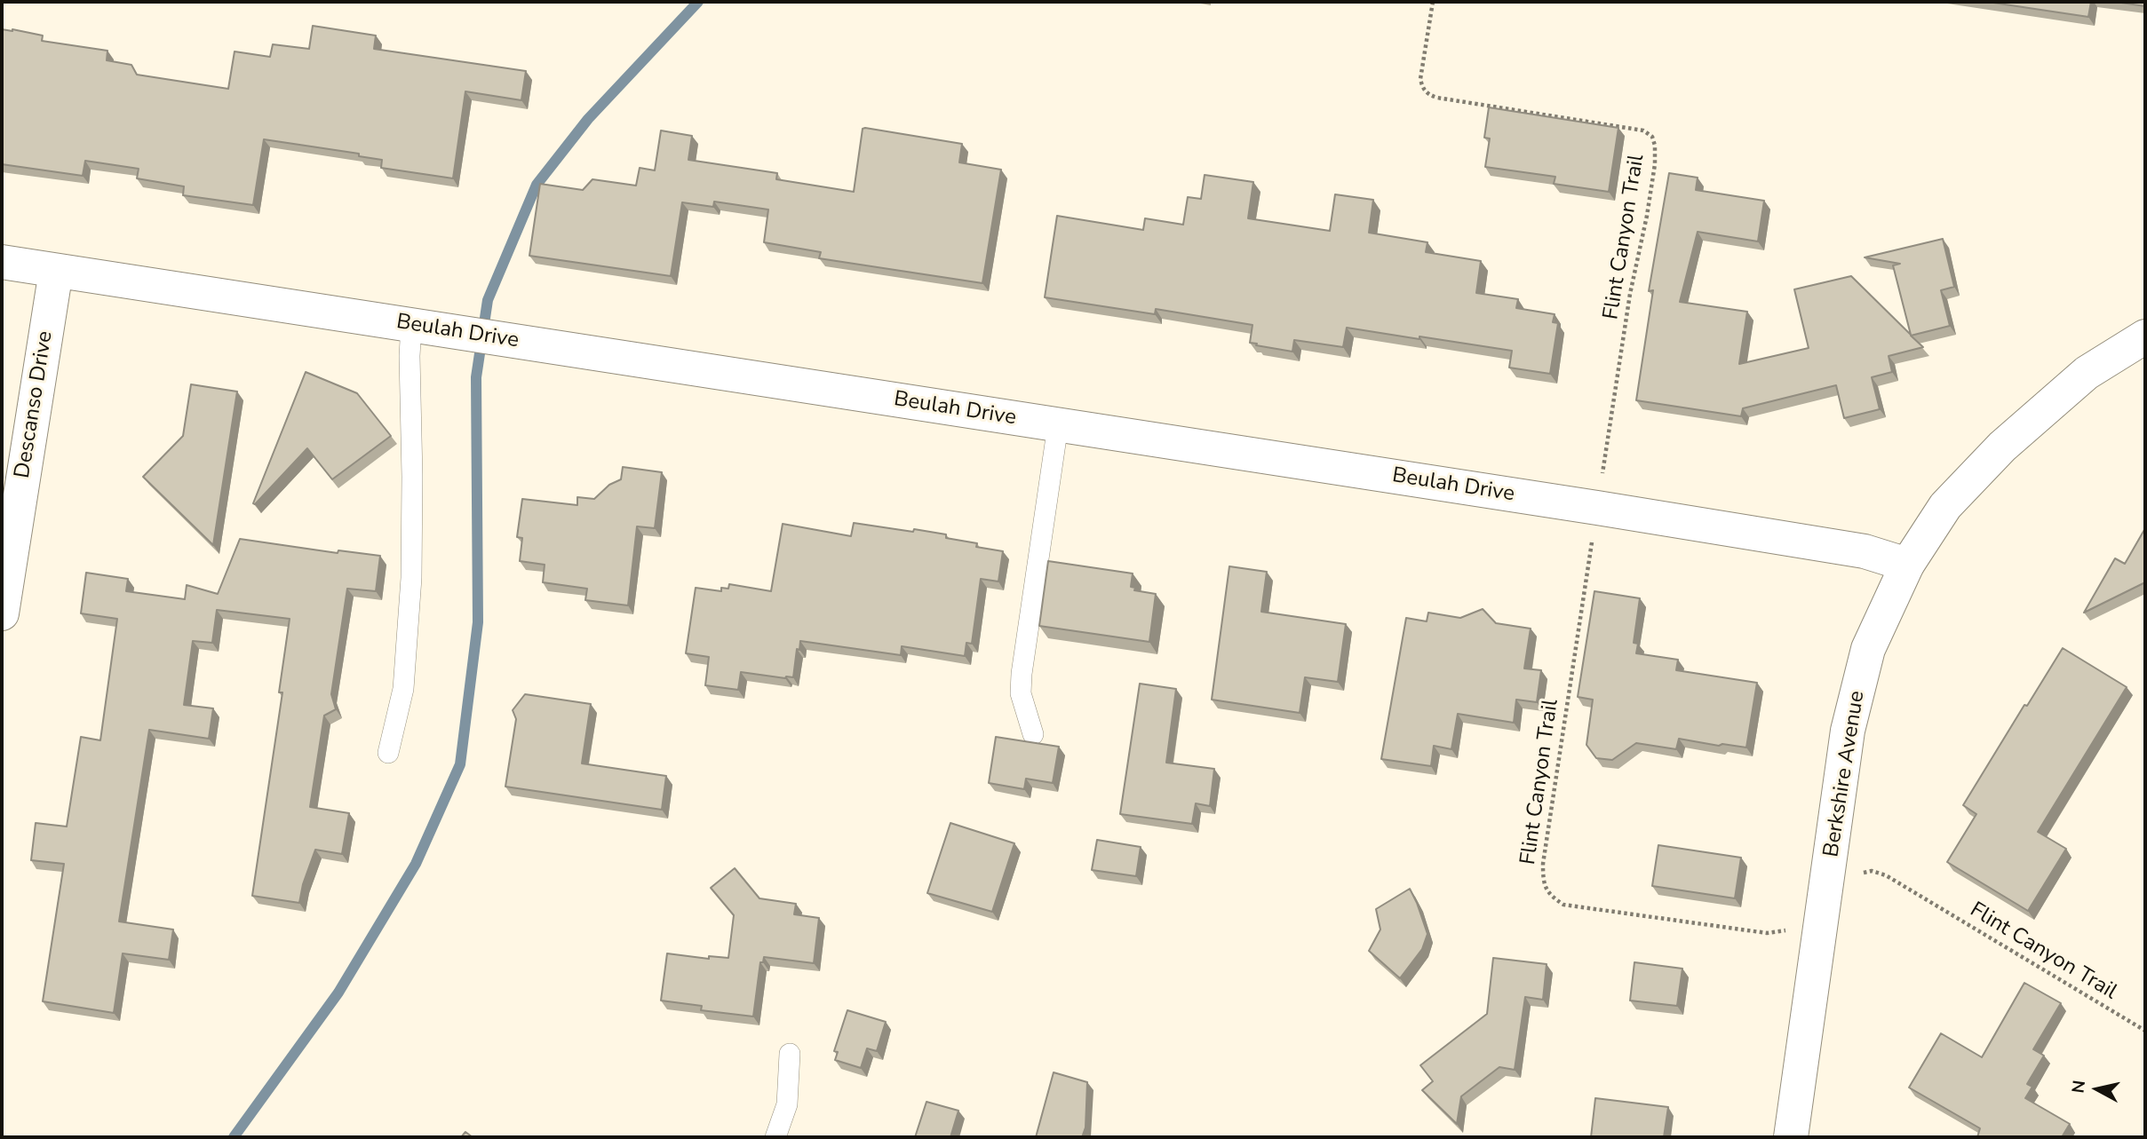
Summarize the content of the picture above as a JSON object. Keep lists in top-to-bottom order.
{
  "streets": {
    "street": ["Beulah Drive", "Descanso Drive", "Berkshire Avenue"],
    "path": ["Flint Canyon Trail"]
  },
  "crossings": [
    ["Beulah Drive", "Descanso Drive"],
    ["Beulah Drive", "Berkshire Avenue"]
  ],
  "north": "left"
}
